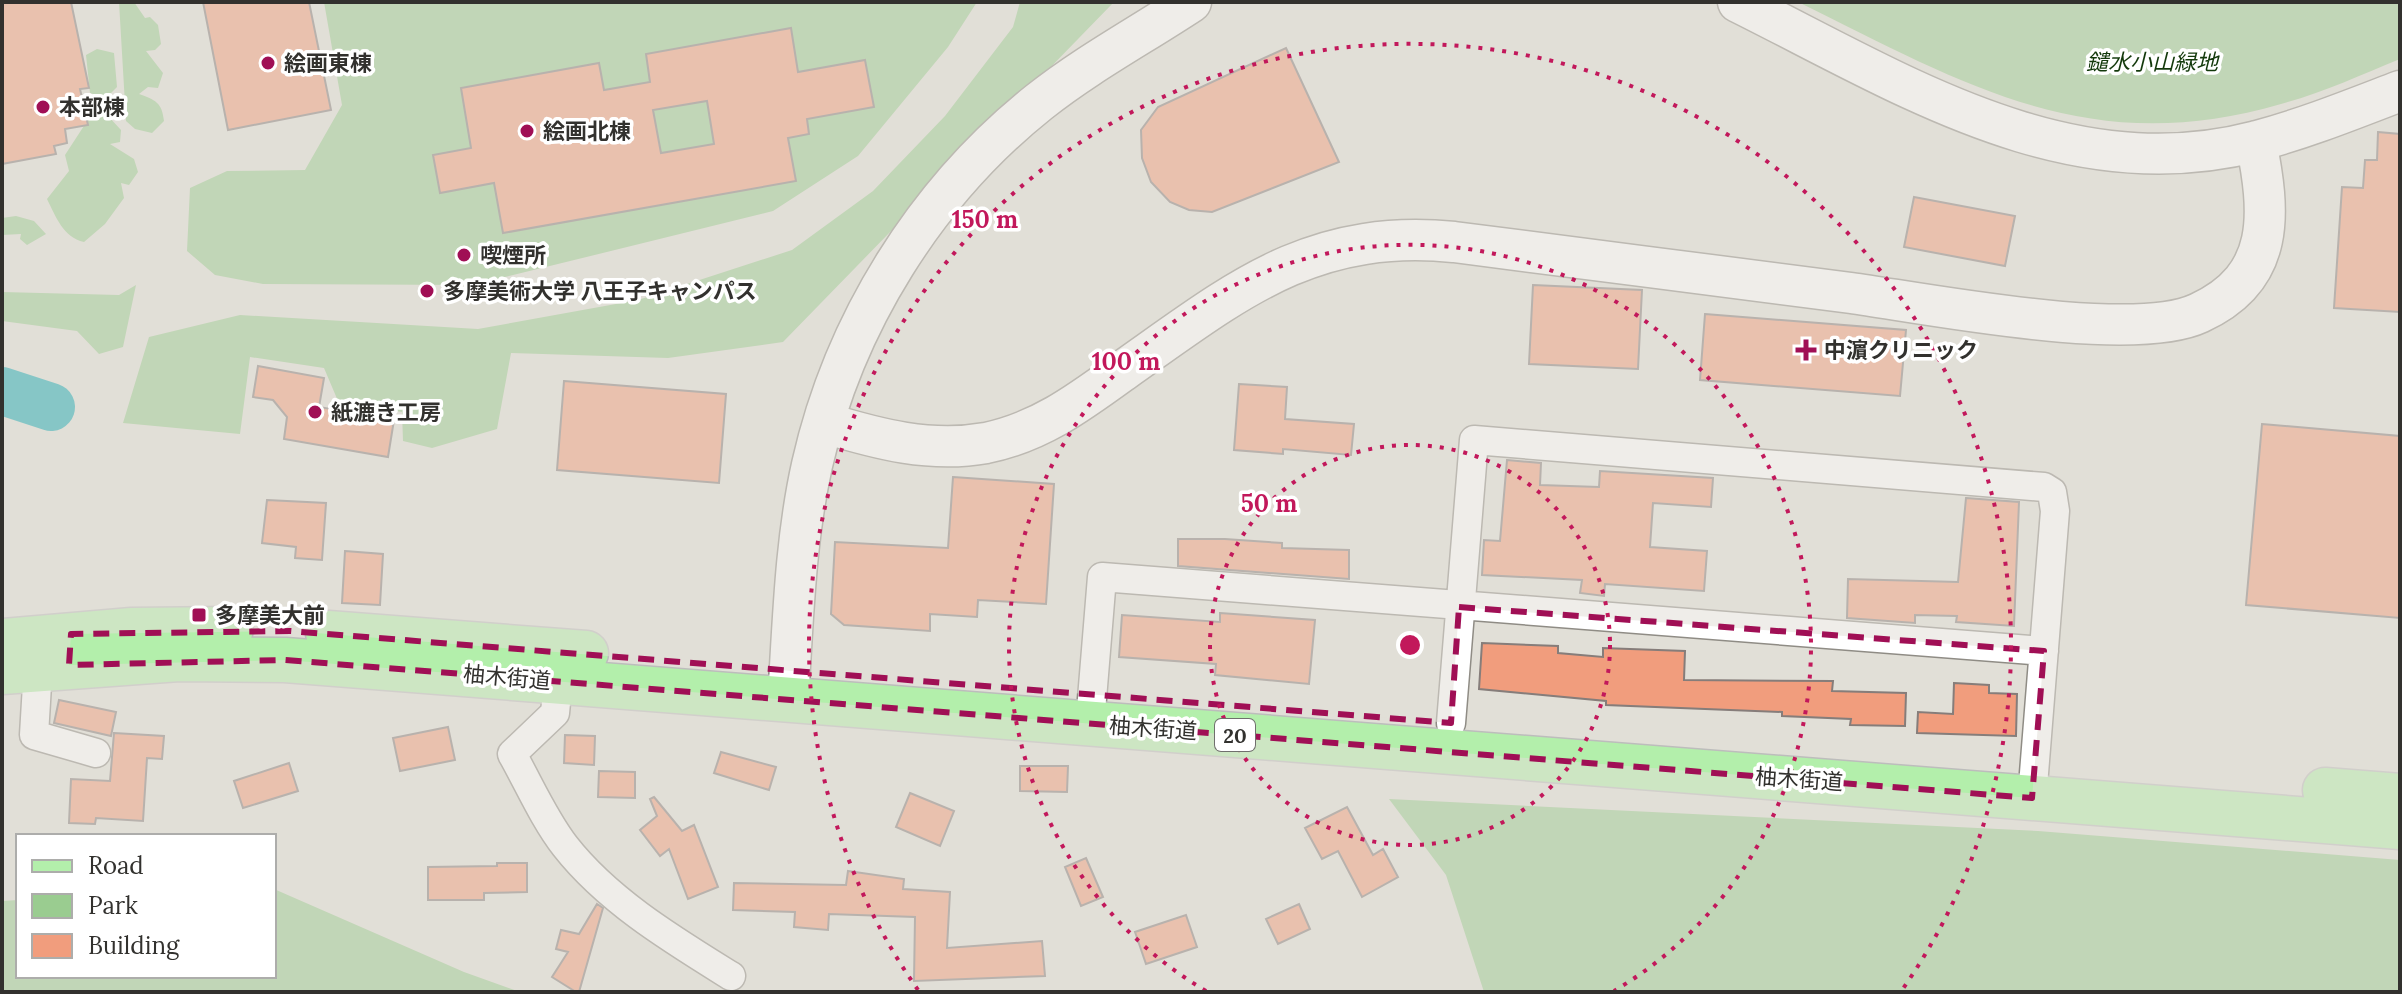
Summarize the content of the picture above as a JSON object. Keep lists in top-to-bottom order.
{
  "streets": {
    "main road": ["柚木街道", "20"]
  },
  "parks": ["鑓水小山緑地"],
  "places": {
    "other": [
      "絵画東棟",
      "本部棟",
      "絵画北棟",
      "喫煙所",
      "多摩美術大学 八王子キャンパス",
      "紙漉き工房"
    ],
    "health": ["中濵クリニック"],
    "transit": ["多摩美大前"]
  },
  "legend": ["Road", "Park", "Building"],
  "rings": ["150 m", "100 m", "50 m"]
}
